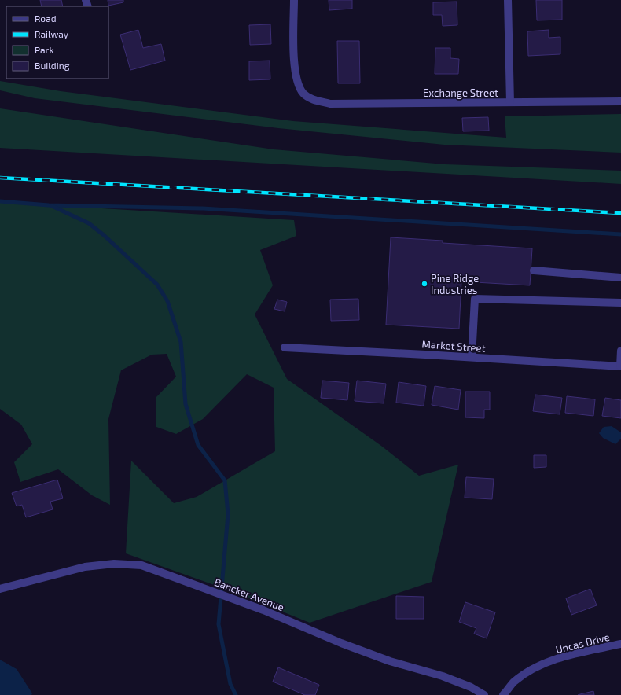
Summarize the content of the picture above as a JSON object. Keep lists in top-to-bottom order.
{
  "streets": {
    "street": [
      "Exchange Street",
      "Market Street",
      "Bancker Avenue",
      "Uncas Drive"
    ]
  },
  "places": ["Pine Ridge Industries"],
  "legend": [
    "Road",
    "Railway",
    "Park",
    "Building"
  ]
}
